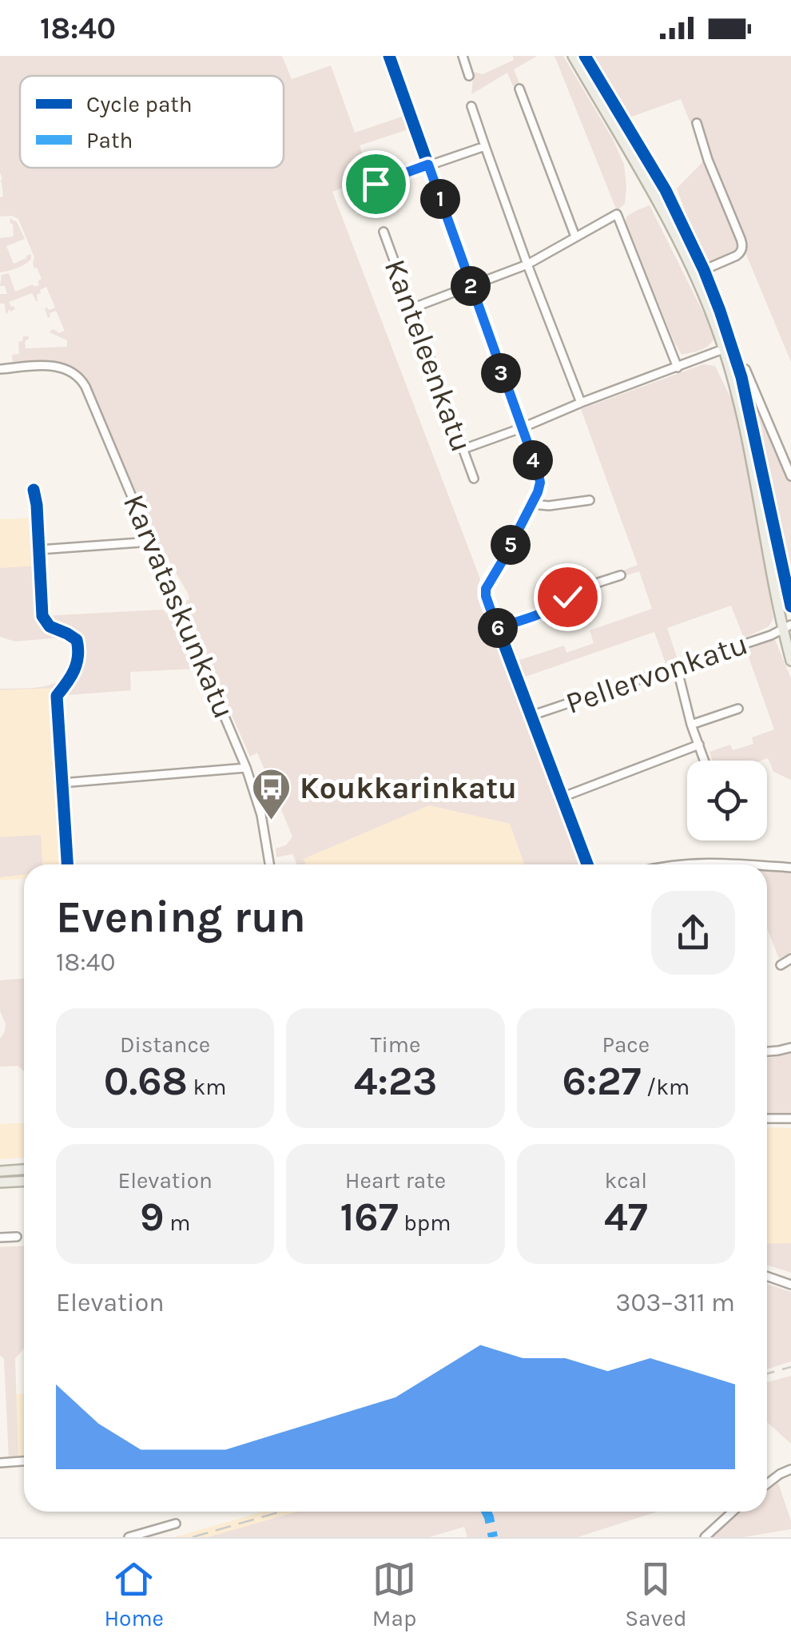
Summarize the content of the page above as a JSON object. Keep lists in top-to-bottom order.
{
  "streets": {
    "street": ["Kanteleenkatu", "Karvataskunkatu", "Pellervonkatu"]
  },
  "places": {
    "bus stop": ["Koukkarinkatu"]
  },
  "legend": ["Cycle path", "Path"],
  "page": {
    "status": "18:40",
    "pins": [
      "1",
      "2",
      "3",
      "4",
      "5",
      "6"
    ],
    "heading": ["Evening run", "18:40"],
    "stats": [
      ["Distance", "0.68 km"],
      ["Time", "4:23"],
      ["Pace", "6:27 /km"],
      ["Elevation", "9 m"],
      ["Heart rate", "167 bpm"],
      ["kcal", "47"]
    ],
    "chart": ["Elevation", "303–311 m"],
    "tabs": ["Home", "Map", "Saved"]
  }
}
